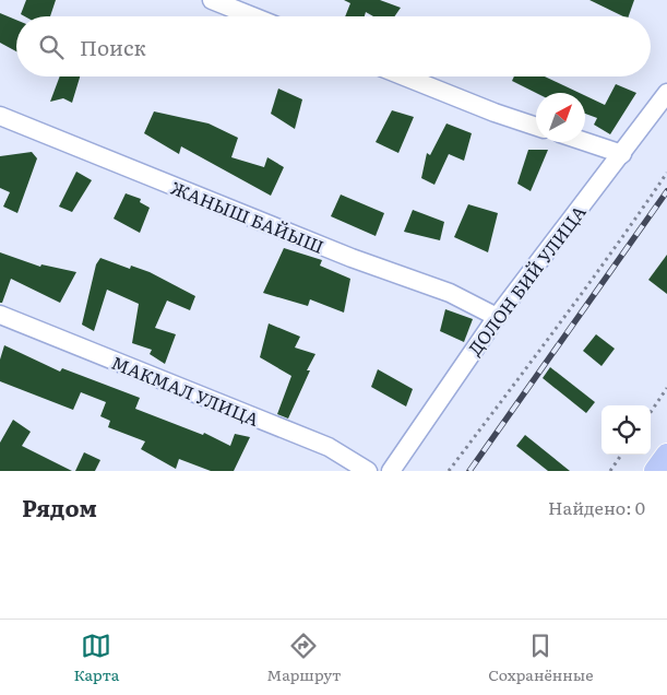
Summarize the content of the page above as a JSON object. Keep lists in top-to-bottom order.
{
  "streets": {
    "street": ["ЖАНЫШ БАЙЫШ", "ДОЛОН БИЙ УЛИЦА", "МАКМАЛ УЛИЦА"]
  },
  "crossings": [
    ["ЖАНЫШ БАЙЫШ", "ДОЛОН БИЙ УЛИЦА"]
  ],
  "north": "top right",
  "page": {
    "search": "Поиск",
    "heading": ["Рядом", "Найдено: 0"],
    "nav": ["Карта", "Маршрут", "Сохранённые"]
  }
}
